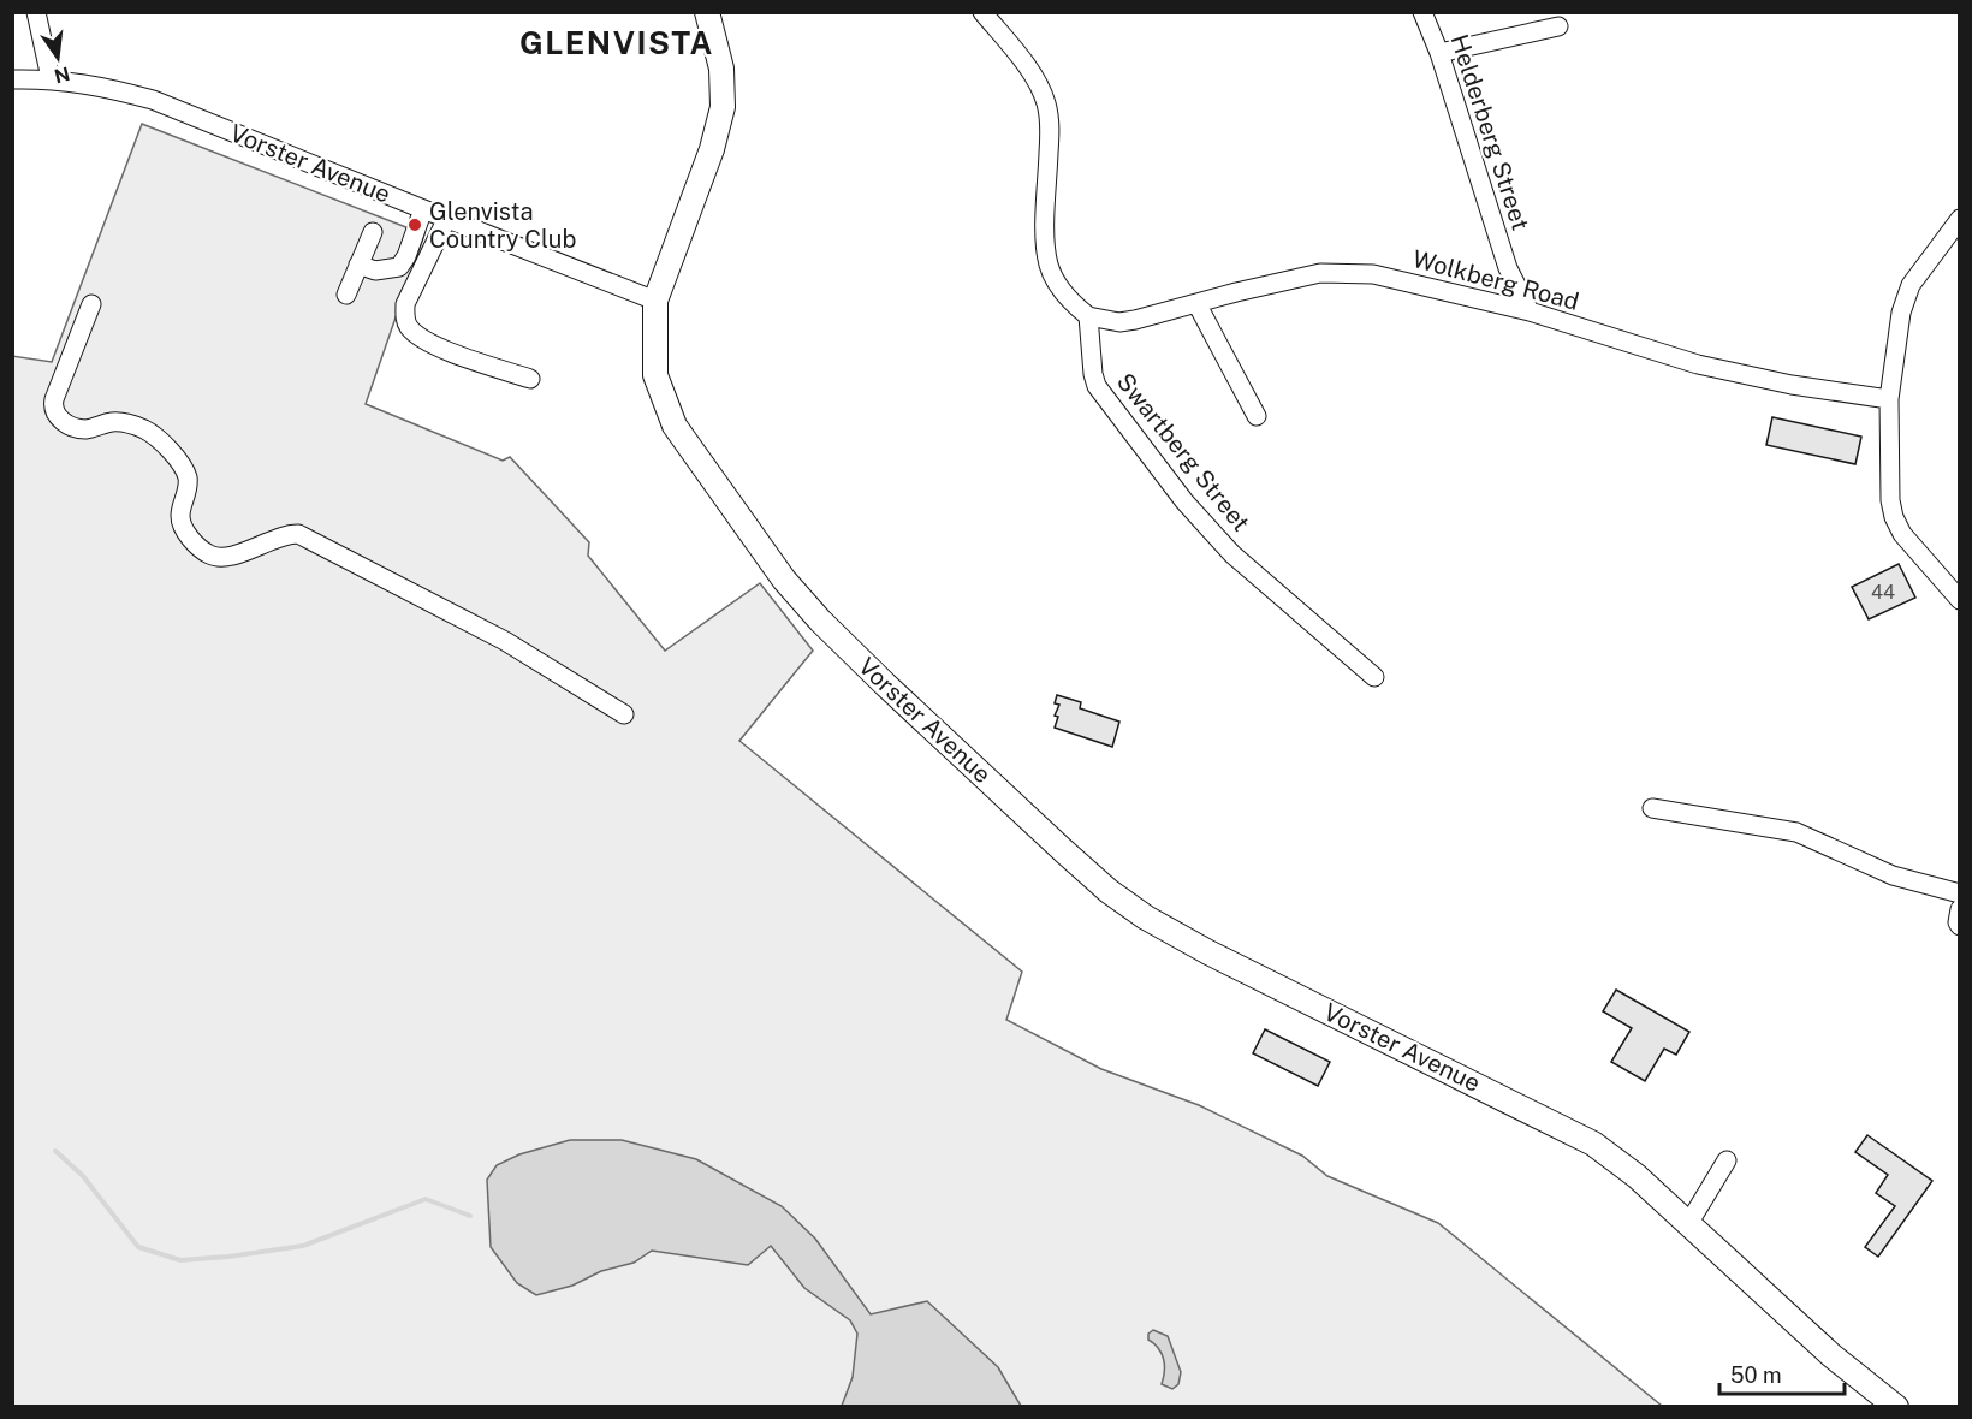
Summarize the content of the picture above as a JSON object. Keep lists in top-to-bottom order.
{
  "streets": {
    "main road": ["Vorster Avenue"],
    "street": ["Helderberg Street", "Wolkberg Road", "Swartberg Street"]
  },
  "crossings": [
    ["Helderberg Street", "Wolkberg Road"],
    ["Wolkberg Road", "Swartberg Street"]
  ],
  "districts": ["GLENVISTA"],
  "places": ["Glenvista Country Club"],
  "house_numbers": ["44"],
  "scale_bar": "50 m",
  "north": "bottom"
}
